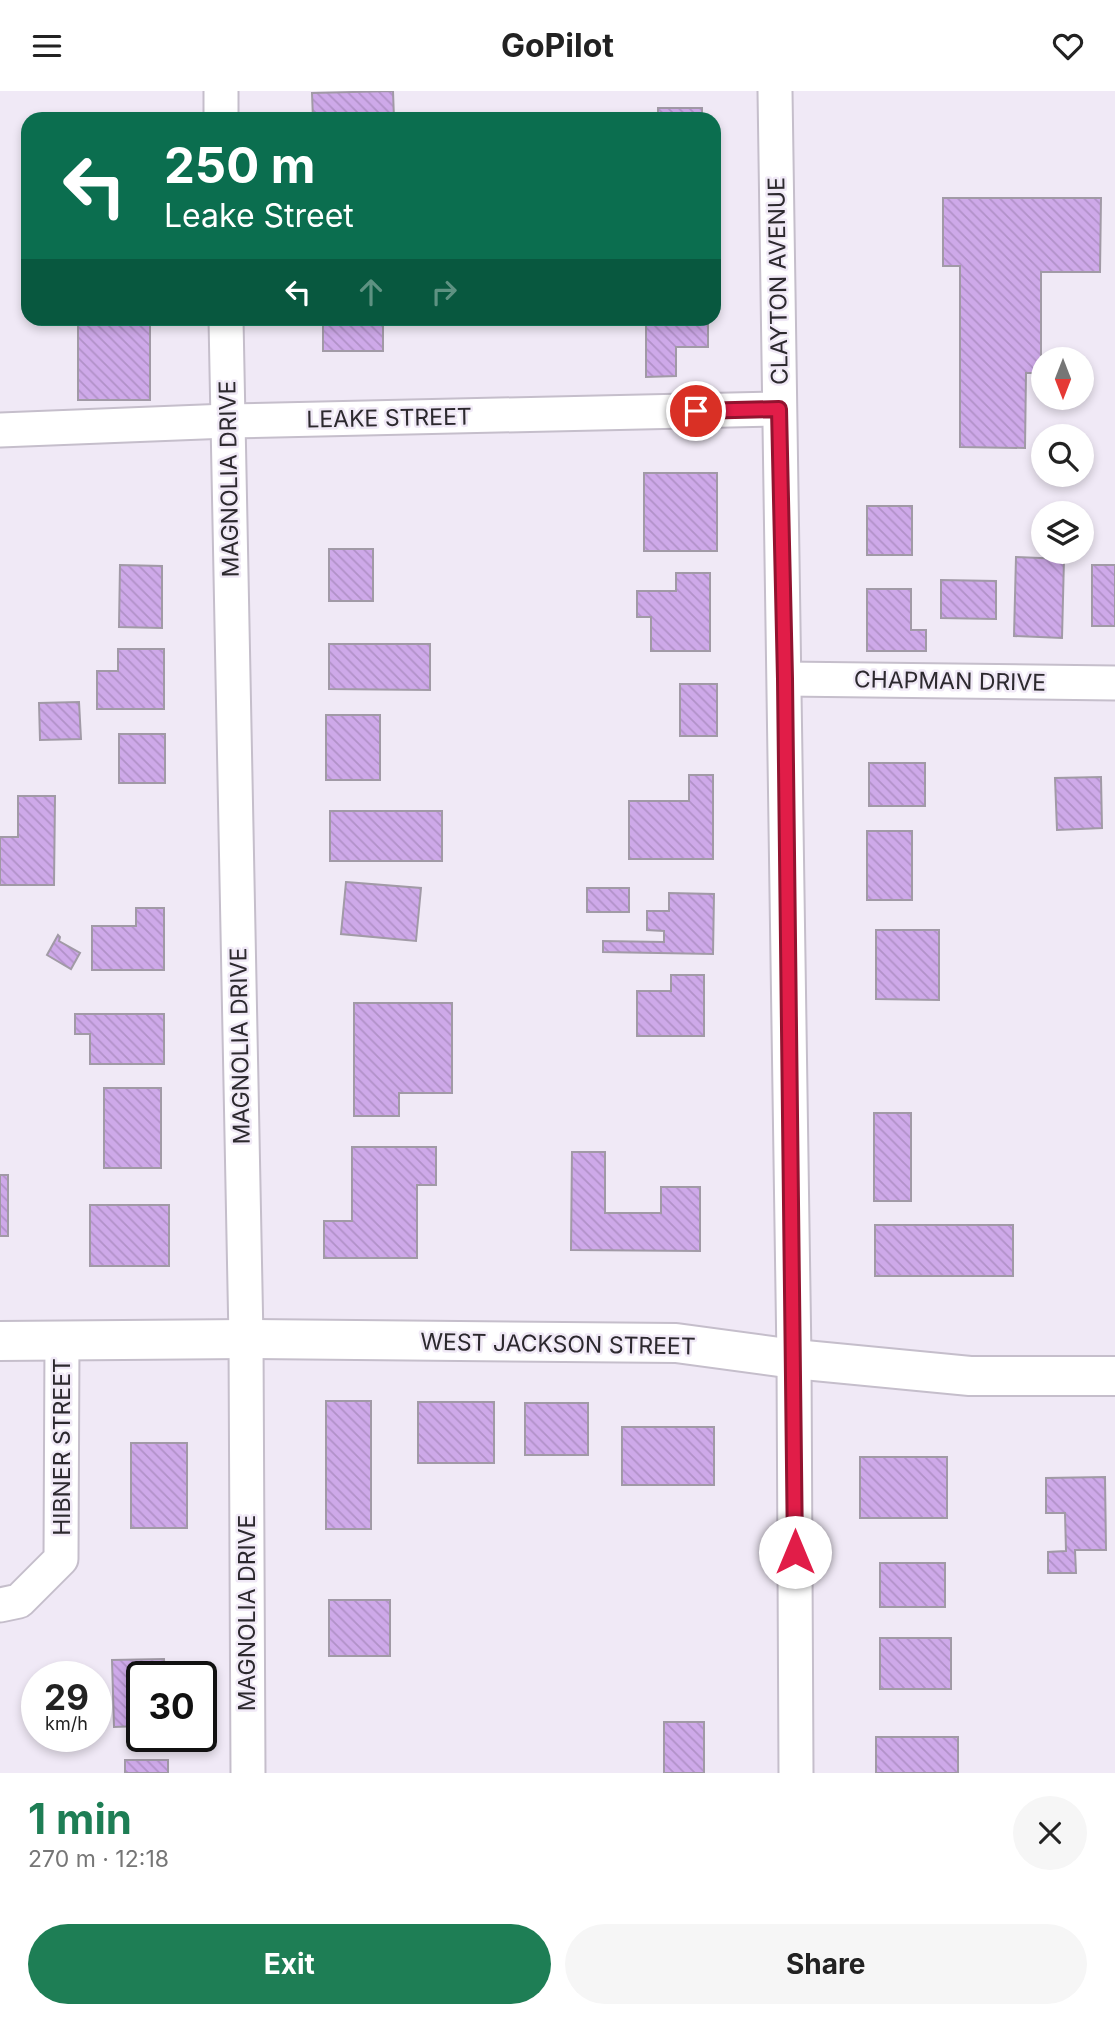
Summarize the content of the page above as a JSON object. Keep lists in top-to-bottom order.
{
  "streets": {
    "street": [
      "CLAYTON AVENUE",
      "LEAKE STREET",
      "MAGNOLIA DRIVE",
      "CHAPMAN DRIVE",
      "WEST JACKSON STREET",
      "HIBNER STREET"
    ]
  },
  "crossings": [
    ["CLAYTON AVENUE", "LEAKE STREET"],
    ["CLAYTON AVENUE", "CHAPMAN DRIVE"],
    ["CLAYTON AVENUE", "WEST JACKSON STREET"],
    ["LEAKE STREET", "MAGNOLIA DRIVE"],
    ["MAGNOLIA DRIVE", "WEST JACKSON STREET"],
    ["WEST JACKSON STREET", "HIBNER STREET"]
  ],
  "north": "bottom",
  "page": {
    "header": "GoPilot",
    "turn": ["250 m", "Leake Street"],
    "speed": "29 km/h",
    "limit": "30",
    "heading": ["1 min", "270 m · 12:18"],
    "buttons": ["Exit", "Share"]
  }
}
